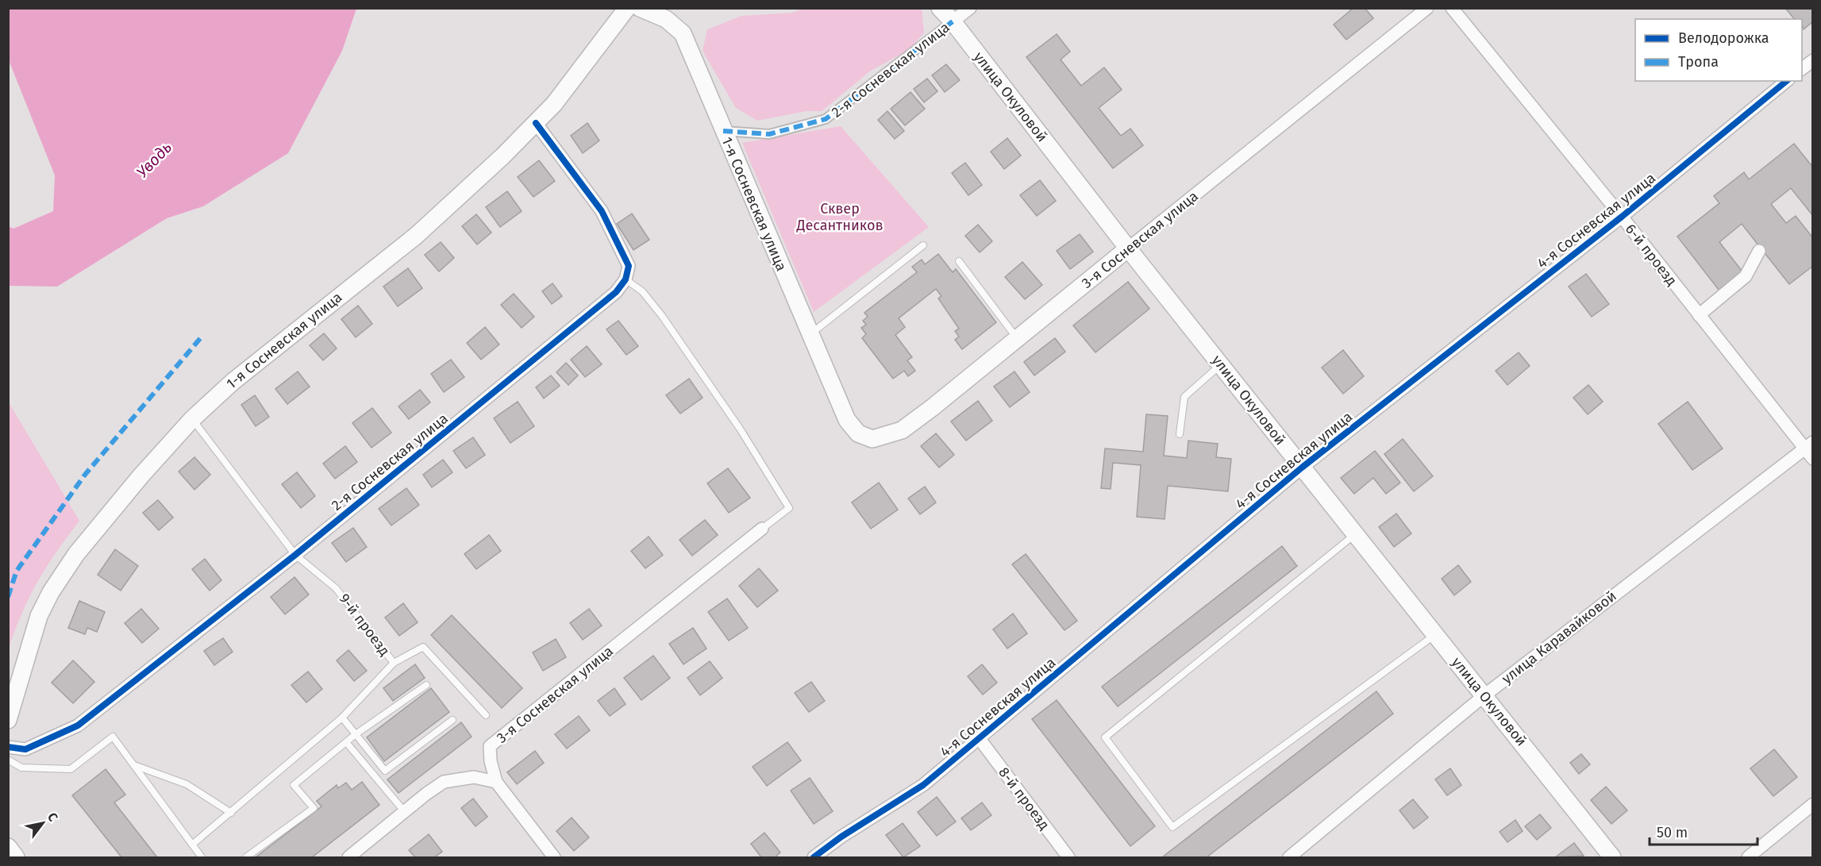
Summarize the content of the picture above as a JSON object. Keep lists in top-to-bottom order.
{
  "streets": {
    "main road": ["улица Окуловой", "1-я Сосневская улица", "3-я Сосневская улица"],
    "street": [
      "2-я Сосневская улица",
      "4-я Сосневская улица",
      "6-й проезд",
      "улица Каравайковой",
      "8-й проезд"
    ],
    "lane": ["9-й проезд"]
  },
  "crossings": [
    ["2-я Сосневская улица", "улица Окуловой"],
    ["2-я Сосневская улица", "1-я Сосневская улица"],
    ["2-я Сосневская улица", "9-й проезд"],
    ["улица Окуловой", "4-я Сосневская улица"],
    ["улица Окуловой", "3-я Сосневская улица"],
    ["улица Окуловой", "улица Каравайковой"],
    ["1-я Сосневская улица", "3-я Сосневская улица"],
    ["1-я Сосневская улица", "9-й проезд"],
    ["4-я Сосневская улица", "6-й проезд"],
    ["4-я Сосневская улица", "8-й проезд"],
    ["6-й проезд", "улица Каравайковой"]
  ],
  "water": ["Уводь"],
  "parks": ["Сквер Десантников"],
  "legend": ["Велодорожка", "Тропа"],
  "scale_bar": "50 m",
  "north": "top right"
}
